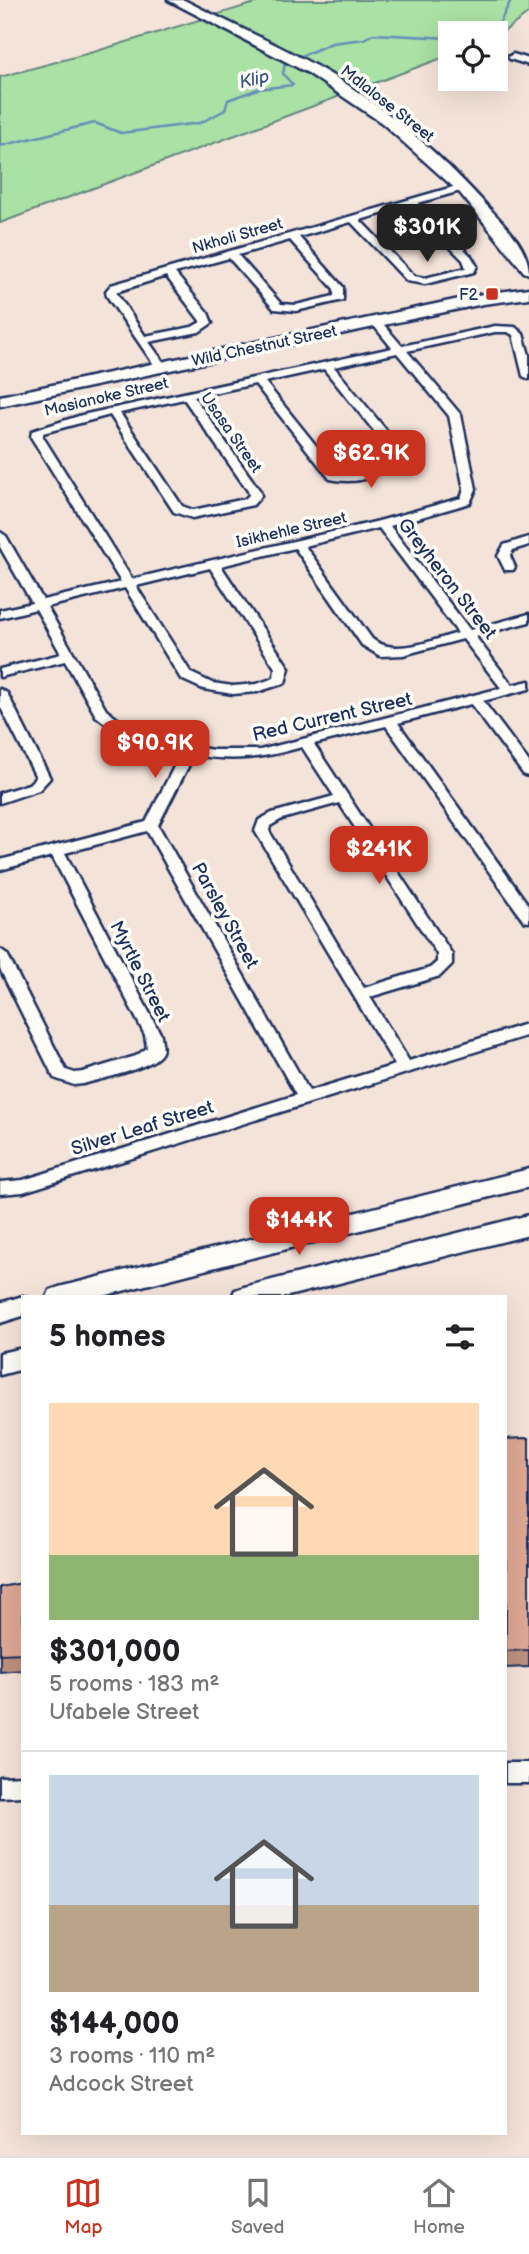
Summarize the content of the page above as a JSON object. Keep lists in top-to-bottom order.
{
  "streets": {
    "street": [
      "Mdlalose Street",
      "Nkholi Street",
      "Wild Chestnut Street",
      "Masianoke Street",
      "Usasa Street",
      "Isikhehle Street",
      "Greyheron Street",
      "Red Current Street",
      "Parsley Street",
      "Myrtle Street",
      "Silver Leaf Street"
    ]
  },
  "crossings": [
    ["Mdlalose Street", "Nkholi Street"],
    ["Nkholi Street", "Wild Chestnut Street"],
    ["Wild Chestnut Street", "Isikhehle Street"],
    ["Masianoke Street", "Usasa Street"],
    ["Masianoke Street", "Isikhehle Street"],
    ["Isikhehle Street", "Greyheron Street"],
    ["Isikhehle Street", "Red Current Street"],
    ["Greyheron Street", "Red Current Street"],
    ["Parsley Street", "Silver Leaf Street"]
  ],
  "water": ["Klip"],
  "places": {
    "transit": ["F2"]
  },
  "page": {
    "price": [
      "$301K",
      "$62.9K",
      "$90.9K",
      "$241K",
      "$144K"
    ],
    "heading": "5 homes",
    "list": [
      {
        "name": "$301,000",
        "note": "5 rooms · 183 m² · Ufabele Street"
      },
      {
        "name": "$144,000",
        "note": "3 rooms · 110 m² · Adcock Street"
      }
    ],
    "tabs": ["Map", "Saved", "Home"]
  }
}
